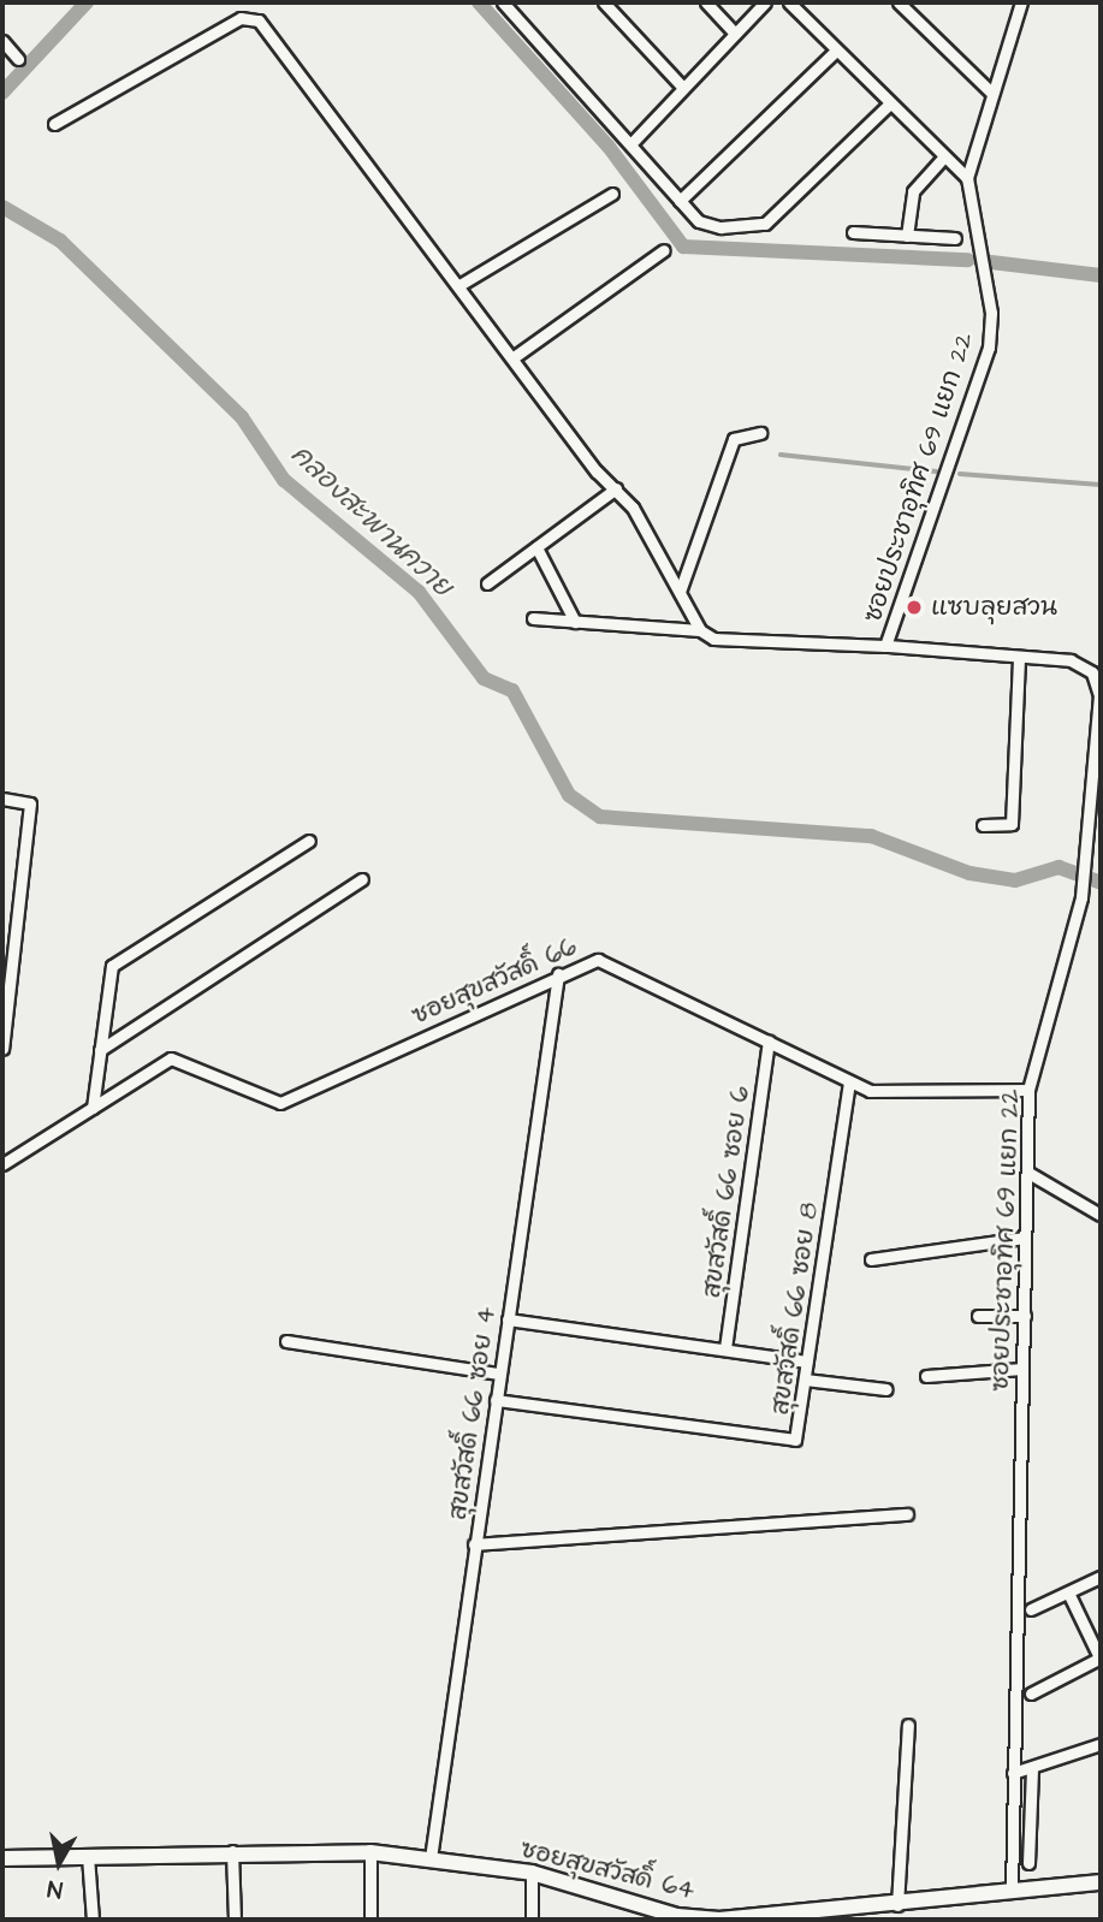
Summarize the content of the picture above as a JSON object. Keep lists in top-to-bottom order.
{
  "streets": {
    "street": [
      "ซอยประชาอุทิศ 69 แยก 22",
      "ซอยสุขสวัสดิ์ 66",
      "สุขสวัสดิ์ 66 ซอย 6",
      "สุขสวัสดิ์ 66 ซอย 8",
      "สุขสวัสดิ์ 66 ซอย 4",
      "ซอยสุขสวัสดิ์ 64"
    ]
  },
  "crossings": [
    ["ซอยประชาอุทิศ 69 แยก 22", "ซอยสุขสวัสดิ์ 66"],
    ["ซอยประชาอุทิศ 69 แยก 22", "ซอยสุขสวัสดิ์ 64"],
    ["ซอยสุขสวัสดิ์ 66", "สุขสวัสดิ์ 66 ซอย 6"],
    ["ซอยสุขสวัสดิ์ 66", "สุขสวัสดิ์ 66 ซอย 8"],
    ["ซอยสุขสวัสดิ์ 66", "สุขสวัสดิ์ 66 ซอย 4"],
    ["สุขสวัสดิ์ 66 ซอย 8", "สุขสวัสดิ์ 66 ซอย 4"],
    ["สุขสวัสดิ์ 66 ซอย 4", "ซอยสุขสวัสดิ์ 64"]
  ],
  "water": ["คลองสะพานควาย"],
  "places": ["แซบลุยสวน"],
  "north": "bottom"
}
